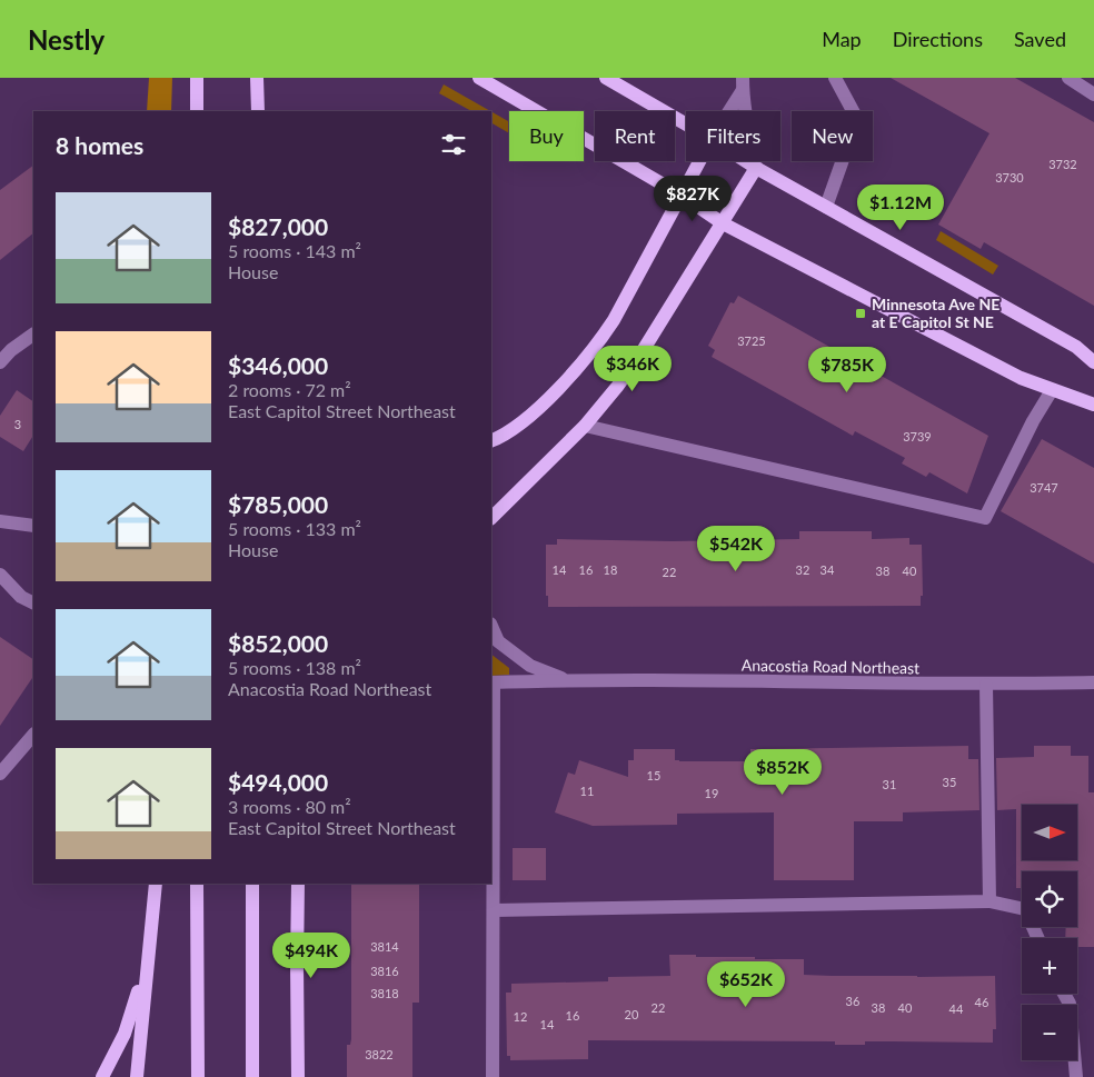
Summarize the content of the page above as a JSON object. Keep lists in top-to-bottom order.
{
  "streets": {
    "street": ["Anacostia Road Northeast"]
  },
  "places": {
    "transit": ["Minnesota Ave NE at E Capitol St NE"]
  },
  "house_numbers": [
    "3732",
    "3730",
    "3725",
    "3",
    "3739",
    "3747",
    "14",
    "16",
    "18",
    "32",
    "34",
    "38",
    "40",
    "22",
    "15",
    "35",
    "31",
    "11",
    "19",
    "3814",
    "3816",
    "3818",
    "36",
    "46",
    "22",
    "38",
    "40",
    "44",
    "20",
    "16",
    "12",
    "14",
    "3822"
  ],
  "north": "right",
  "page": {
    "header": "Nestly",
    "nav": ["Map", "Directions", "Saved"],
    "chip": [
      "Buy",
      "Rent",
      "Filters",
      "New"
    ],
    "heading": "8 homes",
    "price": [
      "$827K",
      "$1.12M",
      "$346K",
      "$785K",
      "$542K",
      "$852K",
      "$494K",
      "$652K"
    ],
    "list": [
      {
        "name": "$827,000",
        "note": "5 rooms · 143 m² · House"
      },
      {
        "name": "$346,000",
        "note": "2 rooms · 72 m² · East Capitol Street Northeast"
      },
      {
        "name": "$785,000",
        "note": "5 rooms · 133 m² · House"
      },
      {
        "name": "$852,000",
        "note": "5 rooms · 138 m² · Anacostia Road Northeast"
      },
      {
        "name": "$494,000",
        "note": "3 rooms · 80 m² · East Capitol Street Northeast"
      }
    ],
    "map_buttons": ["+", "−"]
  }
}
